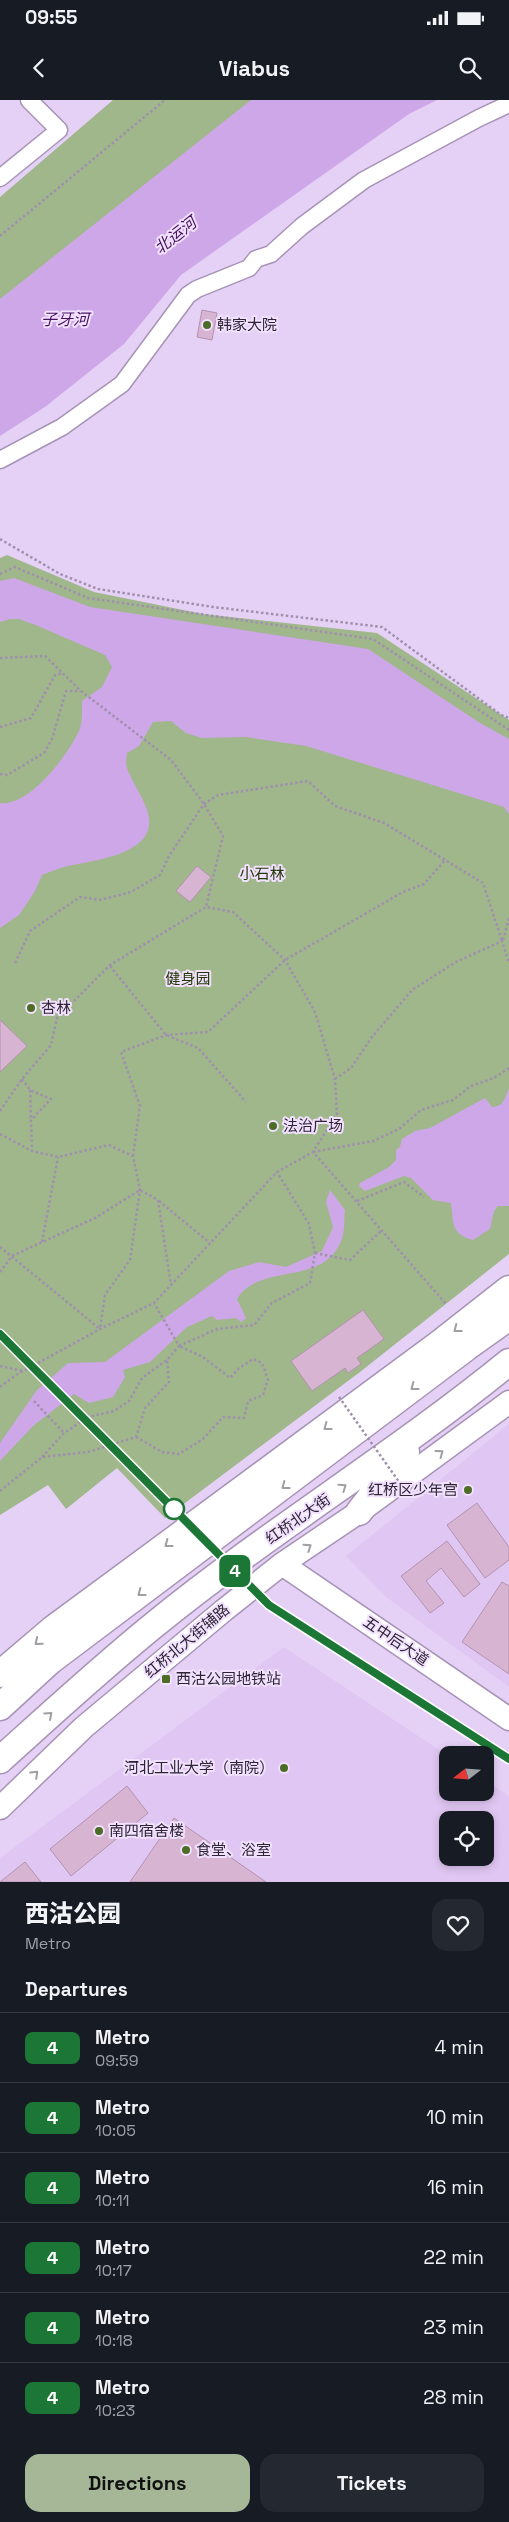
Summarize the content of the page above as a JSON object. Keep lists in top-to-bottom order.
{
  "streets": {
    "main road": ["红桥北大街", "红桥北大街辅路", "五中后大道"]
  },
  "crossings": [
    ["红桥北大街辅路", "五中后大道"]
  ],
  "water": ["北运河", "子牙河"],
  "parks": ["小石林", "健身园"],
  "places": {
    "other": [
      "韩家大院",
      "杏林",
      "法治广场",
      "红桥区少年宫",
      "河北工业大学（南院）",
      "南四宿舍楼",
      "食堂、浴室"
    ],
    "transit": ["西沽公园地铁站"]
  },
  "lines": ["metro line 4"],
  "north": "left",
  "page": {
    "status": "09:55",
    "header": "Viabus",
    "on_map": "4",
    "heading": [
      ["西沽公园", "Metro"],
      "Departures"
    ],
    "list": [
      {
        "mark": "4",
        "name": "Metro",
        "note": "09:59",
        "value": "4 min"
      },
      {
        "mark": "4",
        "name": "Metro",
        "note": "10:05",
        "value": "10 min"
      },
      {
        "mark": "4",
        "name": "Metro",
        "note": "10:11",
        "value": "16 min"
      },
      {
        "mark": "4",
        "name": "Metro",
        "note": "10:17",
        "value": "22 min"
      },
      {
        "mark": "4",
        "name": "Metro",
        "note": "10:18",
        "value": "23 min"
      },
      {
        "mark": "4",
        "name": "Metro",
        "note": "10:23",
        "value": "28 min"
      }
    ],
    "buttons": ["Directions", "Tickets"]
  }
}
